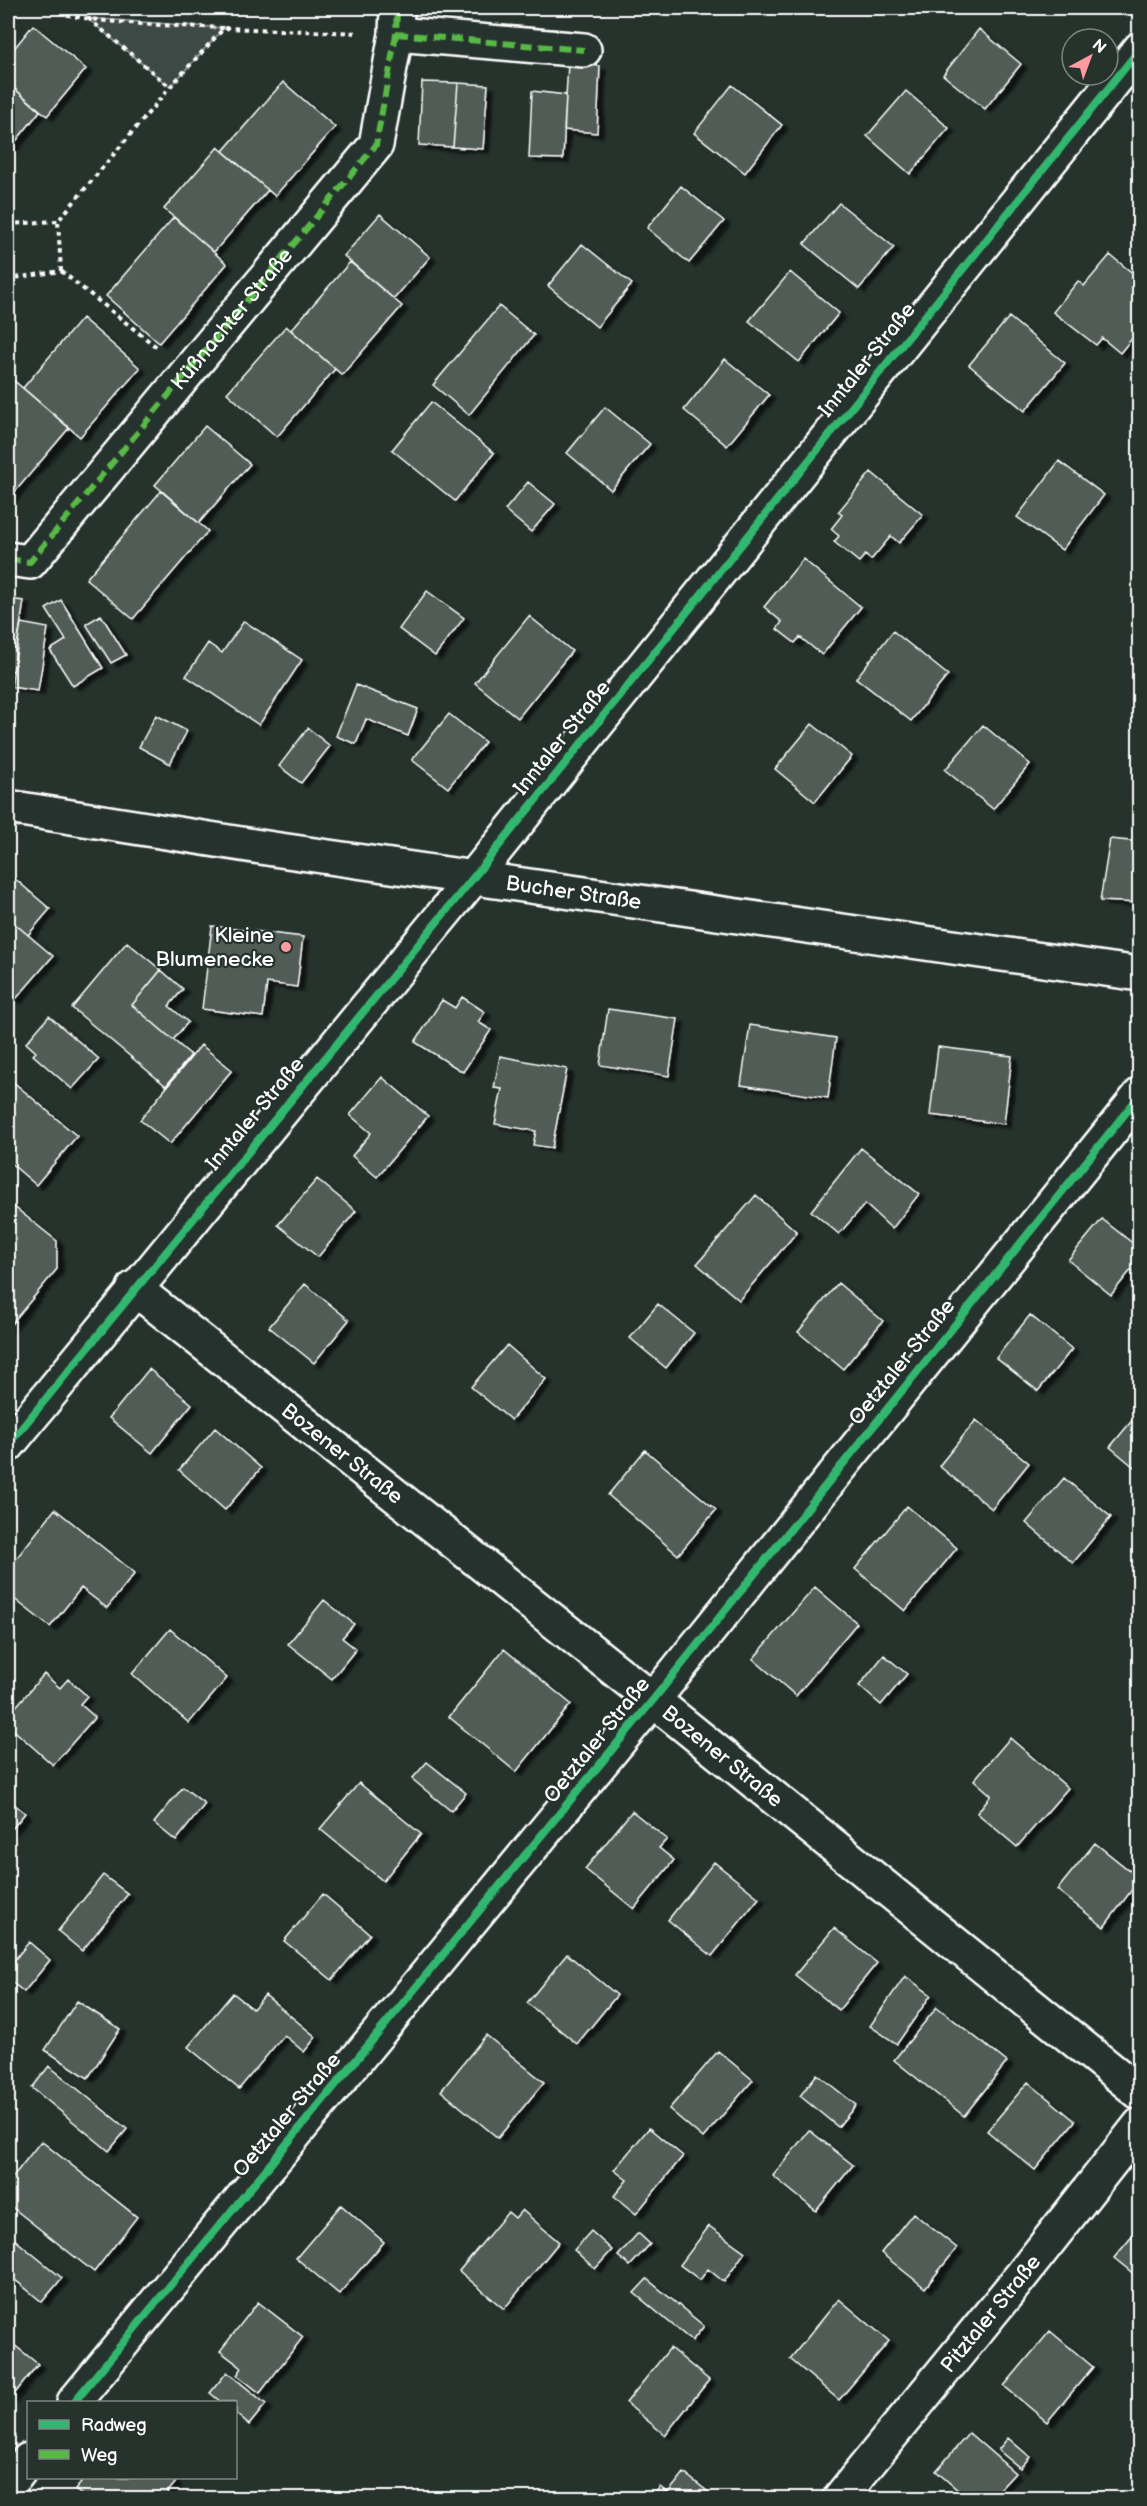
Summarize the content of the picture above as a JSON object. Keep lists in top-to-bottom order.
{
  "streets": {
    "street": [
      "Küßnachter Straße",
      "Inntaler Straße",
      "Bucher Straße",
      "Oetztaler Straße",
      "Bozener Straße",
      "Pitztaler Straße"
    ]
  },
  "crossings": [
    ["Inntaler Straße", "Bucher Straße"],
    ["Inntaler Straße", "Bozener Straße"],
    ["Oetztaler Straße", "Bozener Straße"]
  ],
  "places": ["Kleine Blumenecke"],
  "legend": ["Radweg", "Weg"],
  "north": "top right"
}
